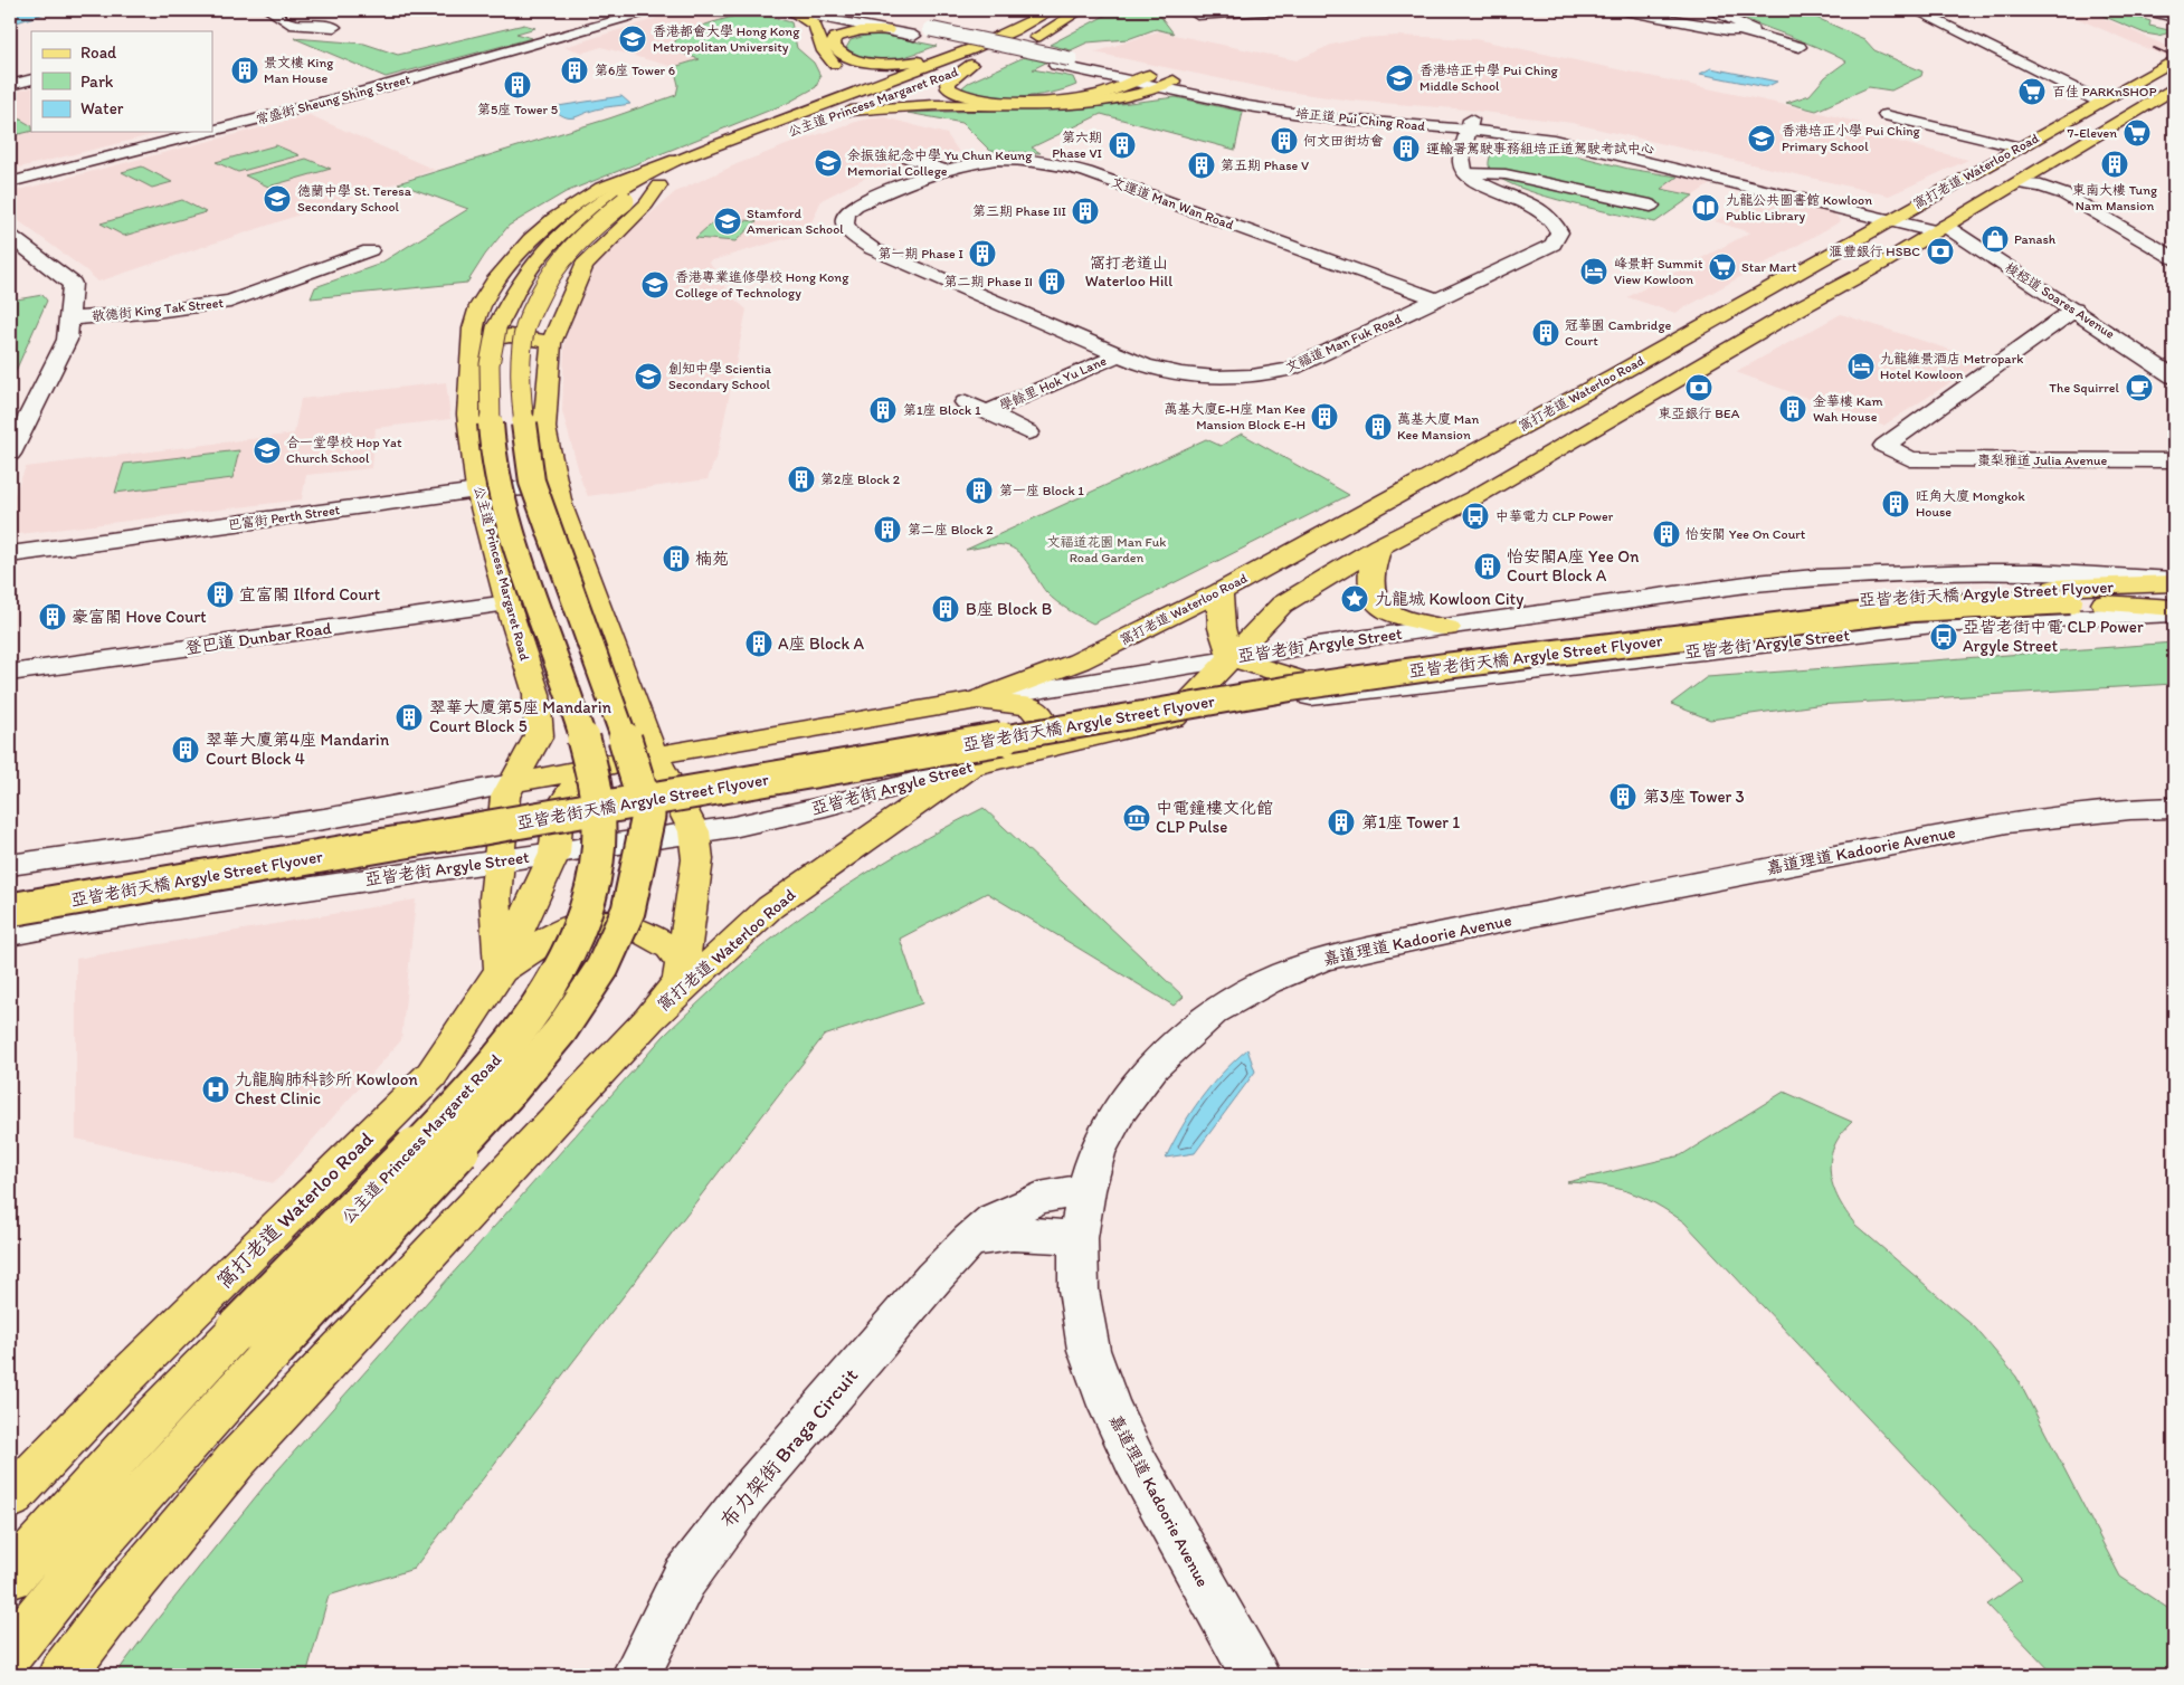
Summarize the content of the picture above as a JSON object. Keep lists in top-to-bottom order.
{
  "streets": {
    "main road": [
      "公主道 Princess Margaret Road",
      "窩打老道 Waterloo Road",
      "亞皆老街天橋 Argyle Street Flyover",
      "亞皆老街 Argyle Street"
    ],
    "street": [
      "常盛街 Sheung Shing Street",
      "培正道 Pui Ching Road",
      "文運道 Man Wan Road",
      "梭椏道 Soares Avenue",
      "敬德街 King Tak Street",
      "文福道 Man Fuk Road",
      "學餘里 Hok Yu Lane",
      "棗梨雅道 Julia Avenue",
      "巴富街 Perth Street",
      "登巴道 Dunbar Road",
      "嘉道理道 Kadoorie Avenue",
      "布力架街 Braga Circuit"
    ]
  },
  "crossings": [
    ["公主道 Princess Margaret Road", "窩打老道 Waterloo Road"],
    ["公主道 Princess Margaret Road", "巴富街 Perth Street"],
    ["公主道 Princess Margaret Road", "登巴道 Dunbar Road"],
    ["公主道 Princess Margaret Road", "亞皆老街 Argyle Street"],
    ["培正道 Pui Ching Road", "窩打老道 Waterloo Road"],
    ["培正道 Pui Ching Road", "梭椏道 Soares Avenue"],
    ["窩打老道 Waterloo Road", "梭椏道 Soares Avenue"],
    ["窩打老道 Waterloo Road", "亞皆老街 Argyle Street"],
    ["文運道 Man Wan Road", "文福道 Man Fuk Road"],
    ["梭椏道 Soares Avenue", "棗梨雅道 Julia Avenue"],
    ["文福道 Man Fuk Road", "學餘里 Hok Yu Lane"],
    ["亞皆老街天橋 Argyle Street Flyover", "亞皆老街 Argyle Street"],
    ["嘉道理道 Kadoorie Avenue", "布力架街 Braga Circuit"]
  ],
  "districts": ["窩打老道山 Waterloo Hill"],
  "parks": ["文福道花園 Man Fuk Road Garden"],
  "places": {
    "school or university": [
      "香港都會大學 Hong Kong Metropolitan University",
      "香港培正中學 Pui Ching Middle School",
      "香港培正小學 Pui Ching Primary School",
      "余振強紀念中學 Yu Chun Keung Memorial College",
      "德蘭中學 St. Teresa Secondary School",
      "Stamford American School",
      "香港專業進修學校 Hong Kong College of Technology",
      "創知中學 Scientia Secondary School",
      "合一堂學校 Hop Yat Church School"
    ],
    "building": [
      "景文樓 King Man House",
      "第6座 Tower 6",
      "第5座 Tower 5",
      "何文田街坊會",
      "第六期 Phase VI",
      "運輸署駕駛事務組培正道駕駛考試中心",
      "東南大樓 Tung Nam Mansion",
      "第五期 Phase V",
      "第三期 Phase III",
      "第一期 Phase I",
      "第二期 Phase II",
      "冠華園 Cambridge Court",
      "金華樓 Kam Wah House",
      "第1座 Block 1",
      "萬基大廈E-H座 Man Kee Mansion Block E-H",
      "萬基大廈 Man Kee Mansion",
      "第2座 Block 2",
      "第一座 Block 1",
      "旺角大廈 Mongkok House",
      "第二座 Block 2",
      "怡安閣 Yee On Court",
      "楠苑",
      "怡安閣A座 Yee On Court Block A",
      "宜富閣 Ilford Court",
      "B座 Block B",
      "豪富閣 Hove Court",
      "A座 Block A",
      "翠華大廈第5座 Mandarin Court Block 5",
      "翠華大廈第4座 Mandarin Court Block 4",
      "第3座 Tower 3",
      "第1座 Tower 1"
    ],
    "supermarket": ["百佳 PARKnSHOP", "7-Eleven", "Star Mart"],
    "library": ["九龍公共圖書館 Kowloon Public Library"],
    "shop": ["Panash"],
    "bank": ["滙豐銀行 HSBC", "東亞銀行 BEA"],
    "hotel": ["峰景軒 Summit View Kowloon", "九龍維景酒店 Metropark Hotel Kowloon"],
    "cafe": ["The Squirrel"],
    "bus stop": ["中華電力 CLP Power", "亞皆老街中電 CLP Power Argyle Street"],
    "place": ["九龍城 Kowloon City"],
    "museum": ["中電鐘樓文化館 CLP Pulse"],
    "hospital": ["九龍胸肺科診所 Kowloon Chest Clinic"]
  },
  "legend": ["Road", "Park", "Water"]
}
